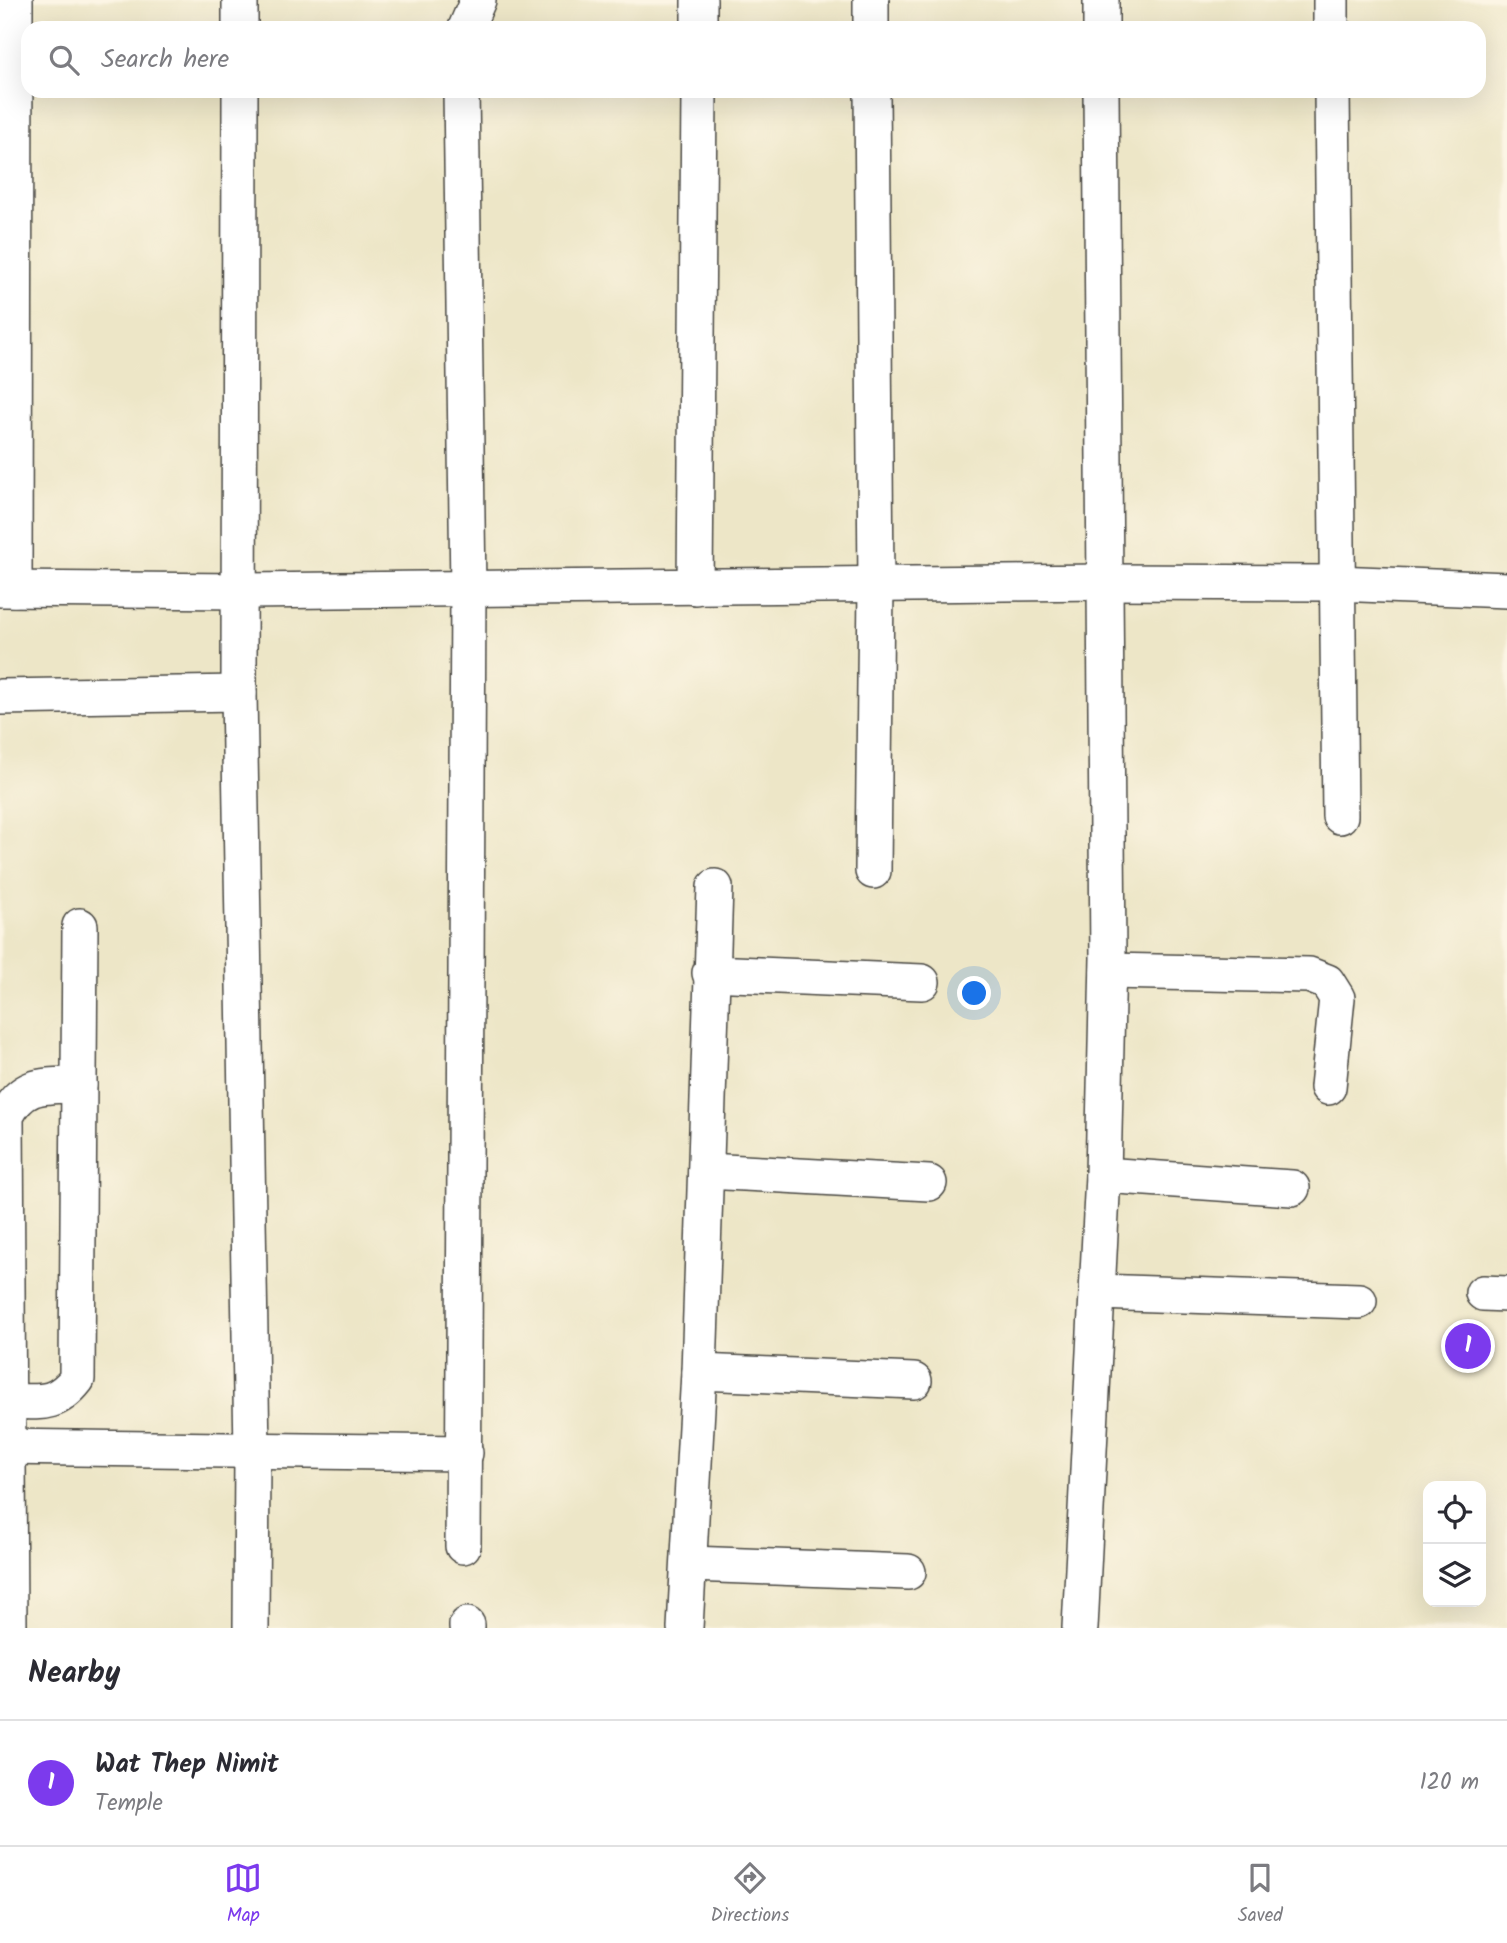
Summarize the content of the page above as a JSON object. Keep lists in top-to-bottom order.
{
  "page": {
    "search": "Search here",
    "pins": "1",
    "heading": "Nearby",
    "list": [
      {
        "mark": "1",
        "name": "Wat Thep Nimit",
        "note": "Temple",
        "value": "120 m"
      }
    ],
    "nav": ["Map", "Directions", "Saved"]
  }
}
